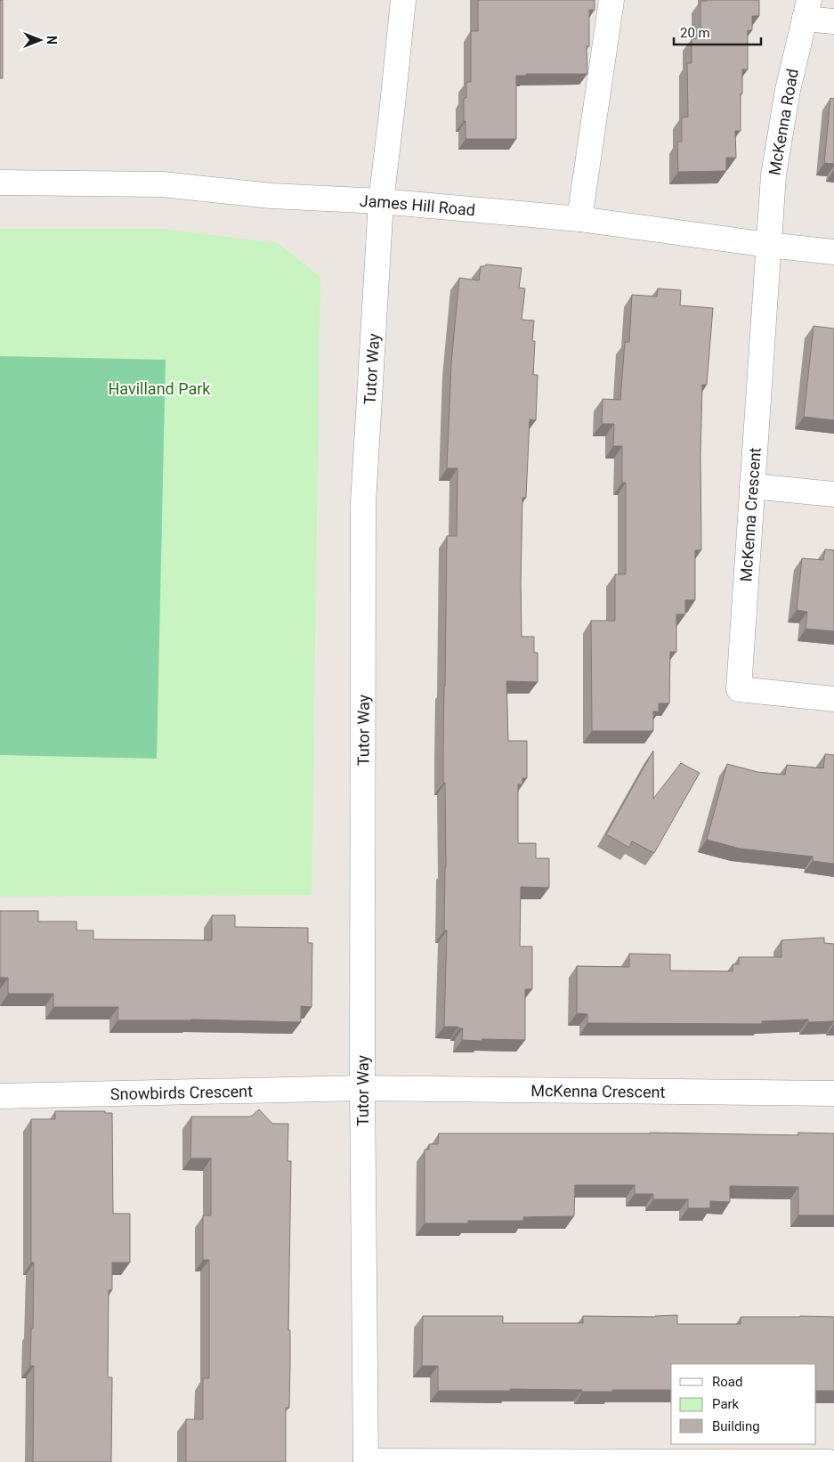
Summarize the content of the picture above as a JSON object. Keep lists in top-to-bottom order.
{
  "streets": {
    "street": [
      "McKenna Road",
      "James Hill Road",
      "Tutor Way",
      "McKenna Crescent",
      "Snowbirds Crescent"
    ]
  },
  "crossings": [
    ["McKenna Road", "James Hill Road"],
    ["McKenna Road", "McKenna Crescent"],
    ["James Hill Road", "Tutor Way"],
    ["James Hill Road", "McKenna Crescent"],
    ["Tutor Way", "McKenna Crescent"],
    ["Tutor Way", "Snowbirds Crescent"],
    ["McKenna Crescent", "Snowbirds Crescent"]
  ],
  "parks": ["Havilland Park"],
  "legend": ["Road", "Park", "Building"],
  "scale_bar": "20 m",
  "north": "right"
}
